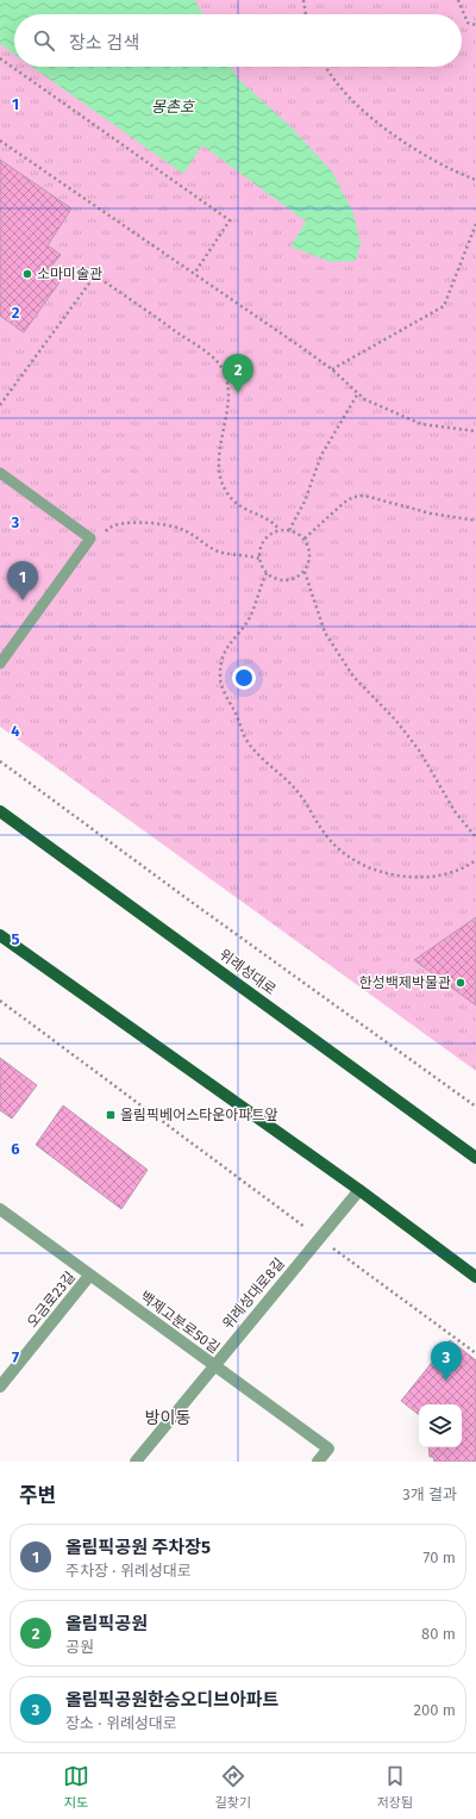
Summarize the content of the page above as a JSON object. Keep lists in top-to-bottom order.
{
  "streets": {
    "main road": ["위례성대로"],
    "street": ["위례성대로8길", "오금로23길", "백제고분로50길"]
  },
  "crossings": [
    ["위례성대로8길", "백제고분로50길"],
    ["오금로23길", "백제고분로50길"]
  ],
  "districts": ["방이동"],
  "water": ["몽촌호"],
  "places": {
    "other": ["소마미술관", "한성백제박물관"],
    "transit": ["올림픽베어스타운아파트앞"]
  },
  "page": {
    "search": "장소 검색",
    "pins": ["2", "1", "3"],
    "heading": ["주변", "3개 결과"],
    "list": [
      {
        "mark": "1",
        "name": "올림픽공원 주차장5",
        "note": "주차장 · 위례성대로",
        "value": "70 m"
      },
      {
        "mark": "2",
        "name": "올림픽공원",
        "note": "공원",
        "value": "80 m"
      },
      {
        "mark": "3",
        "name": "올림픽공원한승오디브아파트",
        "note": "장소 · 위례성대로",
        "value": "200 m"
      }
    ],
    "nav": ["지도", "길찾기", "저장됨"]
  },
  "grid": {
    "rows": [
      "1",
      "2",
      "3",
      "4",
      "5",
      "6",
      "7"
    ]
  }
}
